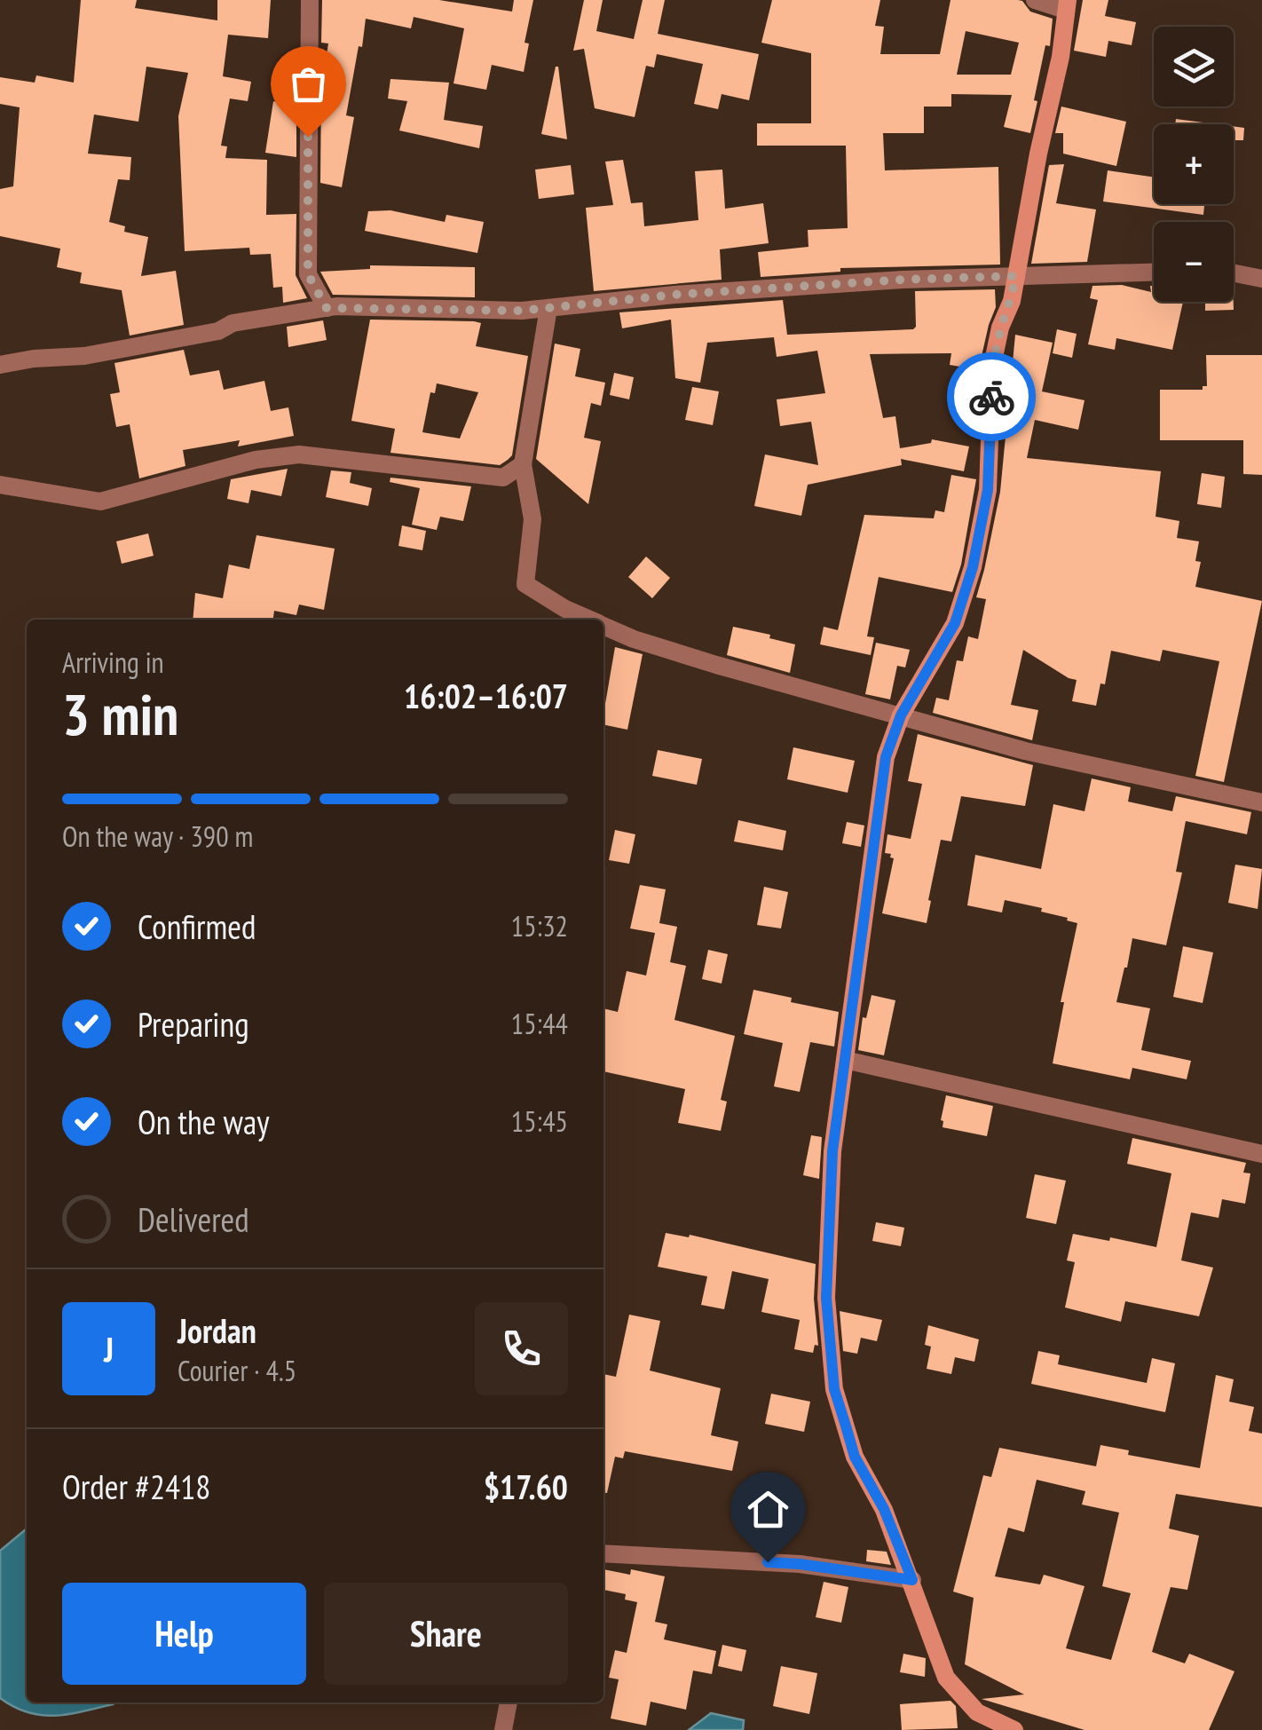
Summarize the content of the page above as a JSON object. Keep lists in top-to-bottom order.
{
  "page": {
    "map_buttons": ["+", "−"],
    "heading": ["3 min", "Arriving in", "16:02–16:07"],
    "panel": [
      "Jordan",
      "Courier · 4.5",
      "Order #2418",
      "$17.60"
    ],
    "bar": "On the way · 390 m",
    "list": [
      ["Confirmed", "15:32"],
      ["Preparing", "15:44"],
      ["On the way", "15:45"],
      "Delivered"
    ],
    "round": "J",
    "buttons": ["Help", "Share"]
  }
}
